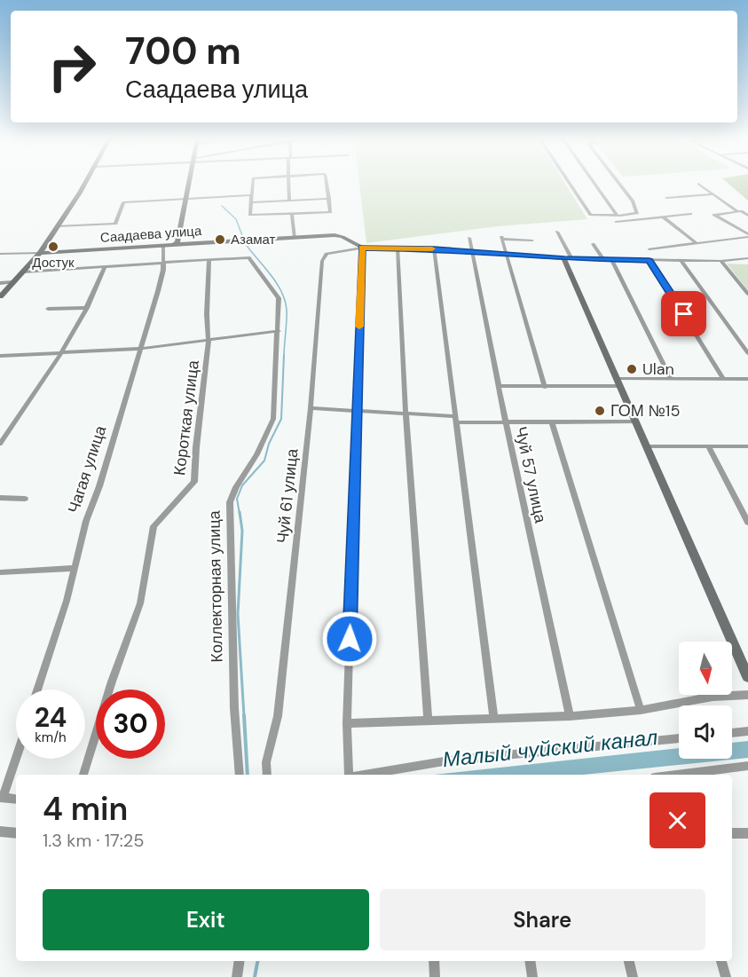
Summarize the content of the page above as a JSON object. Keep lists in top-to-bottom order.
{
  "streets": {
    "street": [
      "Саадаева улица",
      "Короткая улица",
      "Чагая улица",
      "Чуй 57 улица",
      "Чуй 61 улица",
      "Коллекторная улица"
    ]
  },
  "crossings": [
    ["Саадаева улица", "Чагая улица"],
    ["Саадаева улица", "Чуй 57 улица"],
    ["Саадаева улица", "Чуй 61 улица"],
    ["Короткая улица", "Коллекторная улица"]
  ],
  "water": ["Малый чуйский канал"],
  "places": [
    "Азамат",
    "Достук",
    "Ulan",
    "ГОМ №15"
  ],
  "north": "bottom",
  "page": {
    "turn": ["700 m", "Саадаева улица"],
    "speed": "24 km/h",
    "limit": "30",
    "heading": ["4 min", "1.3 km · 17:25"],
    "buttons": ["Exit", "Share"]
  }
}
